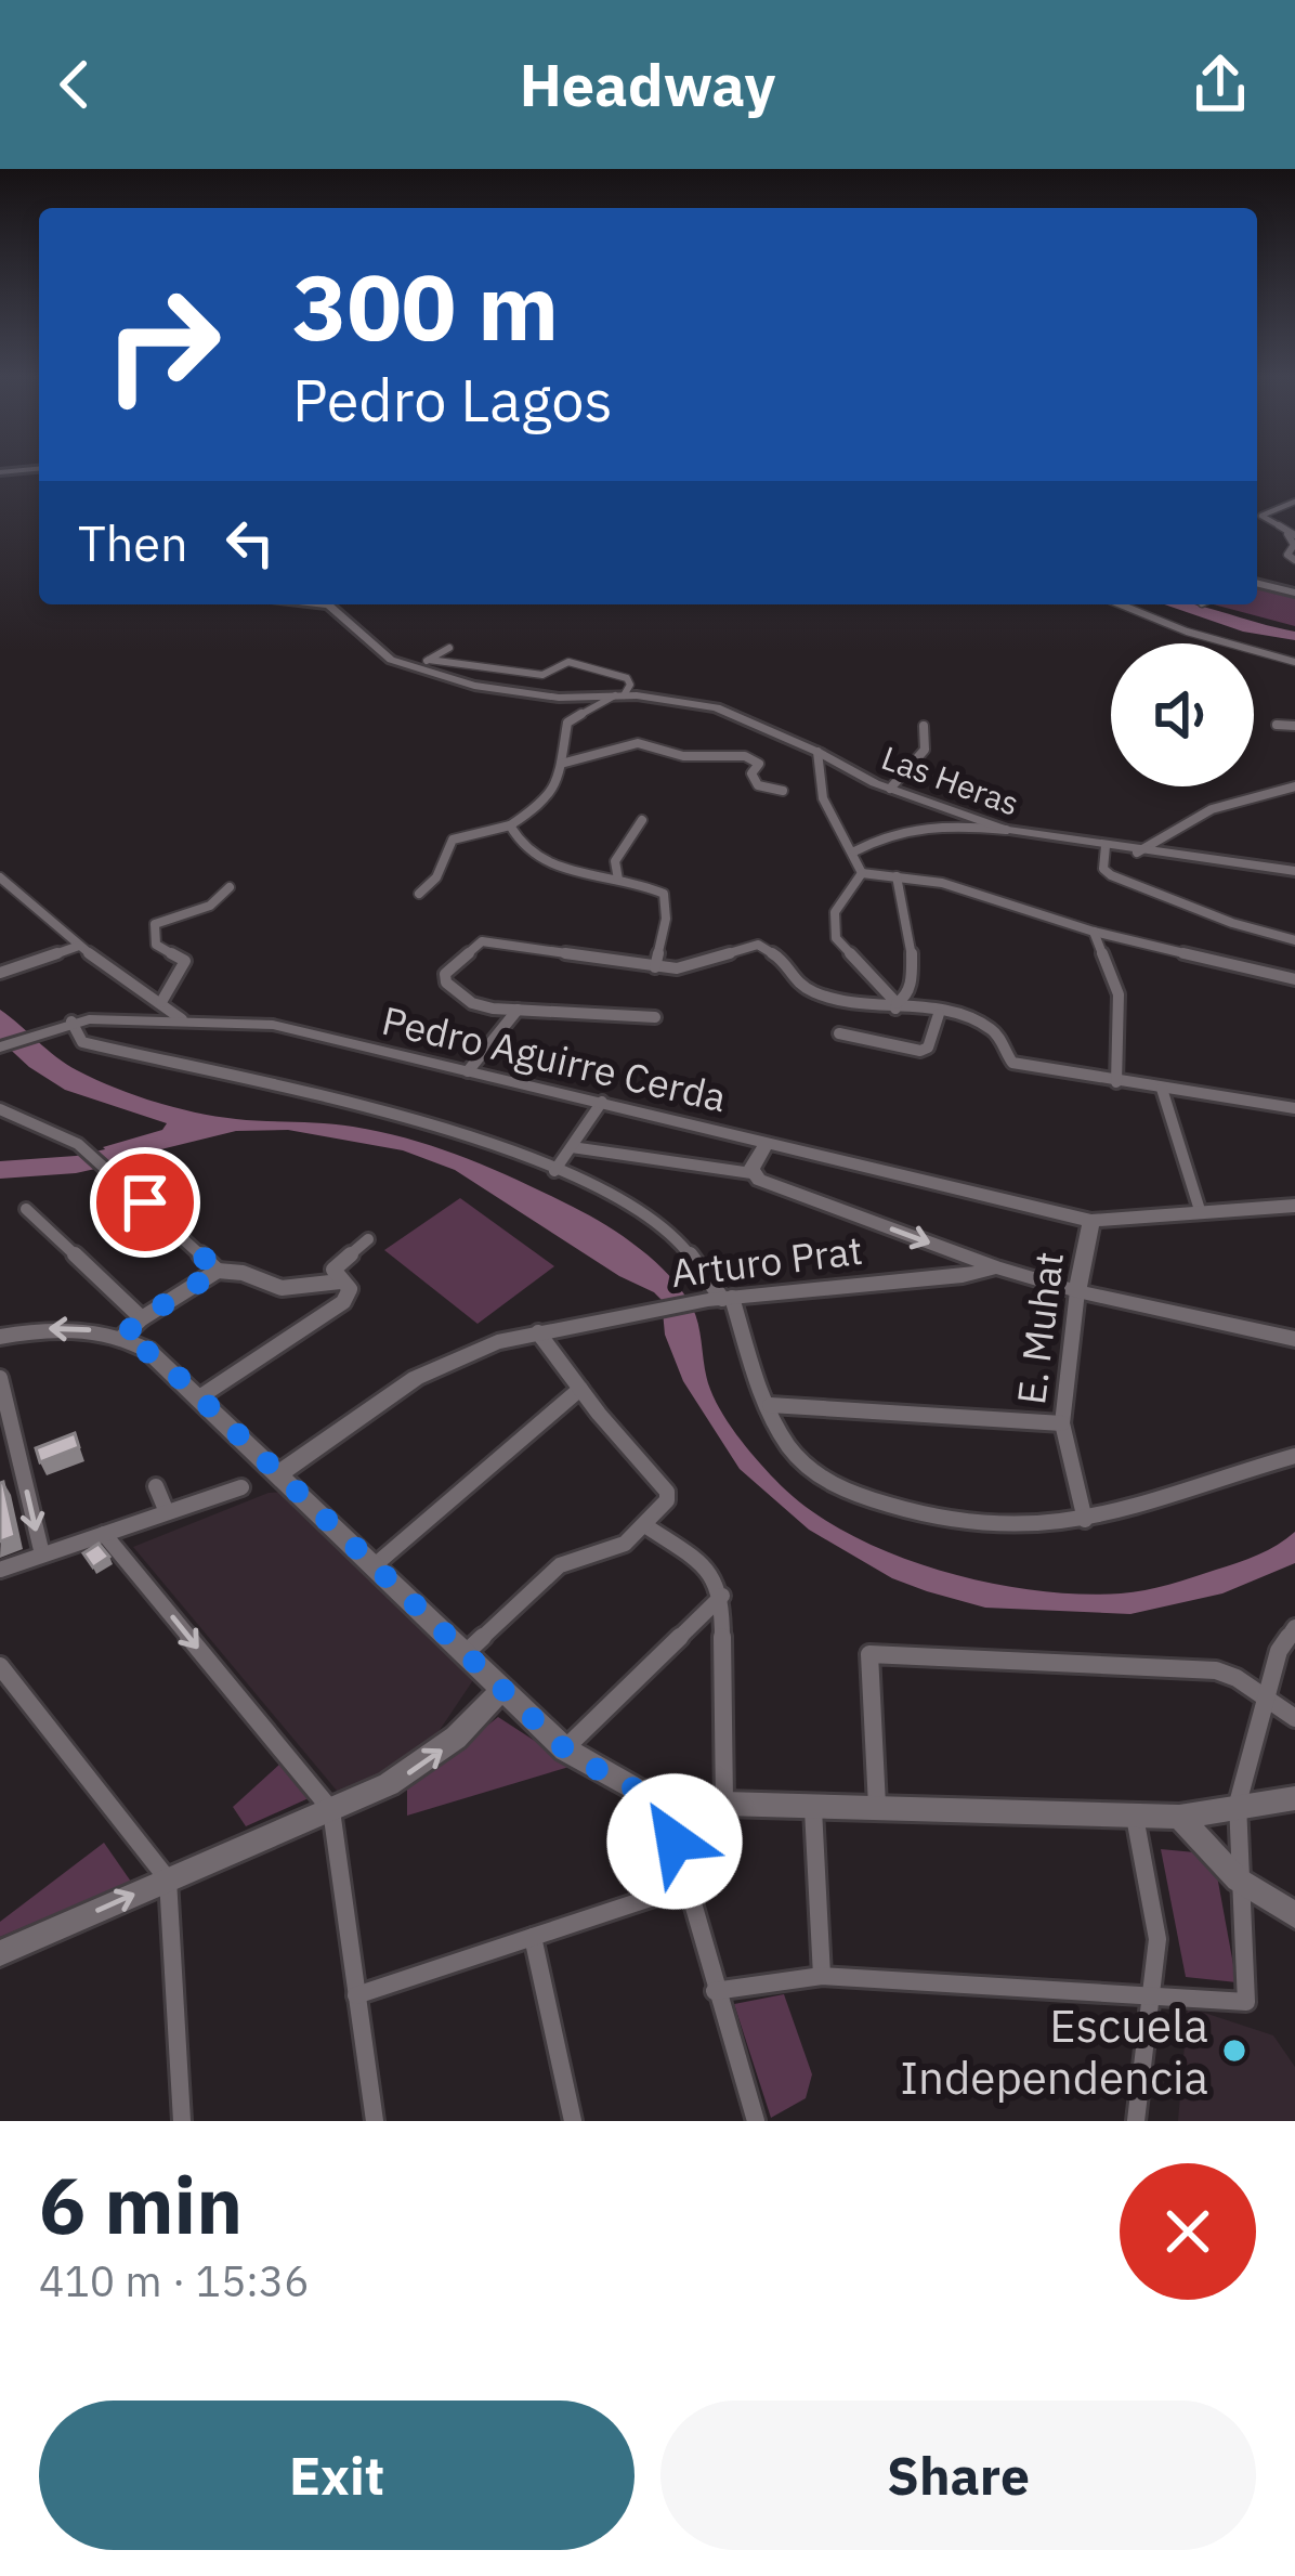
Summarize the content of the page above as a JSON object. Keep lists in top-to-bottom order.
{
  "streets": {
    "street": [
      "Las Heras",
      "Pedro Aguirre Cerda",
      "Arturo Prat",
      "E. Muhat"
    ]
  },
  "crossings": [
    ["Pedro Aguirre Cerda", "E. Muhat"],
    ["Arturo Prat", "E. Muhat"]
  ],
  "places": ["Escuela Independencia"],
  "page": {
    "header": "Headway",
    "turn": ["300 m", "Pedro Lagos"],
    "then": "Then",
    "heading": ["6 min", "410 m · 15:36"],
    "buttons": ["Exit", "Share"]
  }
}
